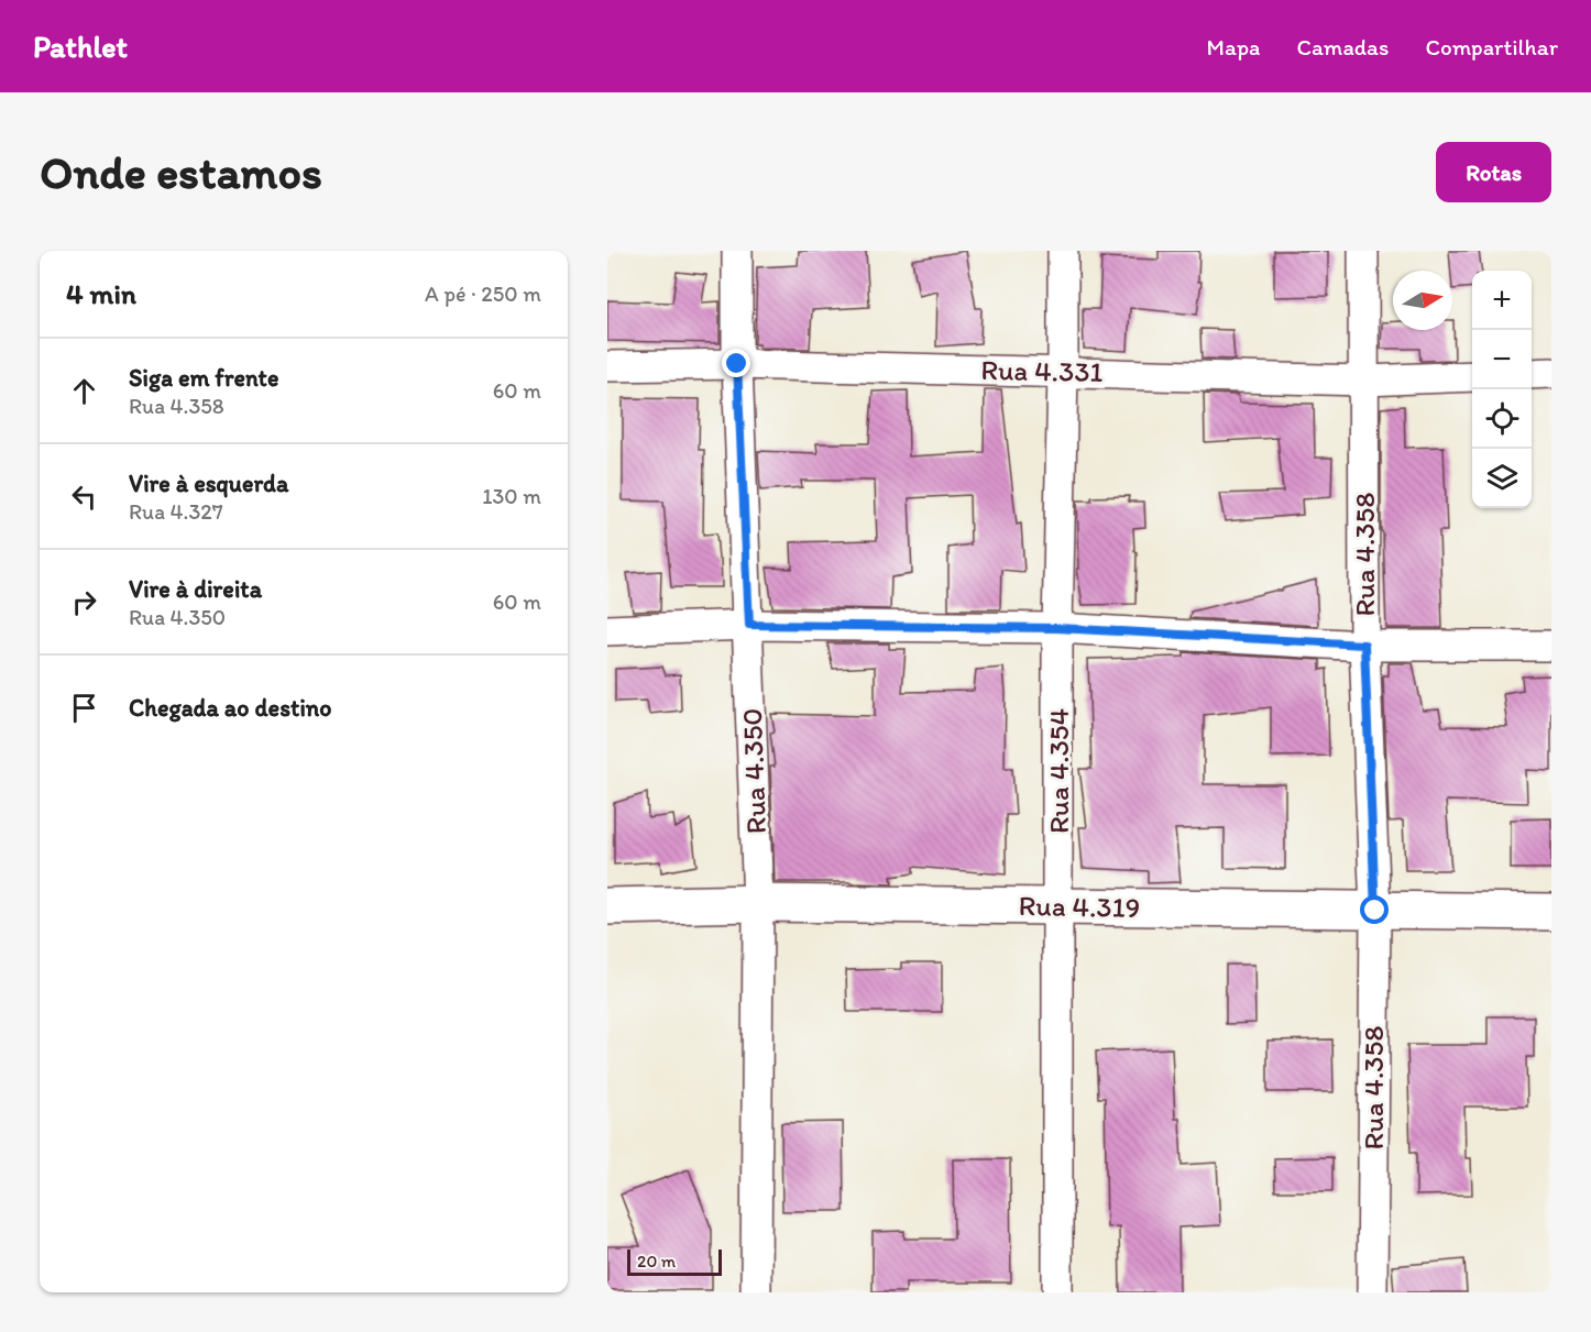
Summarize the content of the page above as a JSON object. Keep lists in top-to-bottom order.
{
  "streets": {
    "street": [
      "Rua 4.331",
      "Rua 4.358",
      "Rua 4.350",
      "Rua 4.354",
      "Rua 4.319"
    ]
  },
  "crossings": [
    ["Rua 4.331", "Rua 4.358"],
    ["Rua 4.331", "Rua 4.350"],
    ["Rua 4.331", "Rua 4.354"],
    ["Rua 4.358", "Rua 4.319"],
    ["Rua 4.350", "Rua 4.319"],
    ["Rua 4.354", "Rua 4.319"]
  ],
  "scale_bar": "20 m",
  "north": "right",
  "page": {
    "header": "Pathlet",
    "nav": ["Mapa", "Camadas", "Compartilhar"],
    "buttons": "Rotas",
    "title": "Onde estamos",
    "heading": ["4 min", "A pé · 250 m"],
    "map_buttons": ["+", "−"],
    "list": [
      ["Siga em frente", "Rua 4.358", "60 m"],
      ["Vire à esquerda", "Rua 4.327", "130 m"],
      ["Vire à direita", "Rua 4.350", "60 m"],
      "Chegada ao destino"
    ],
    "scale": "20 m"
  }
}
